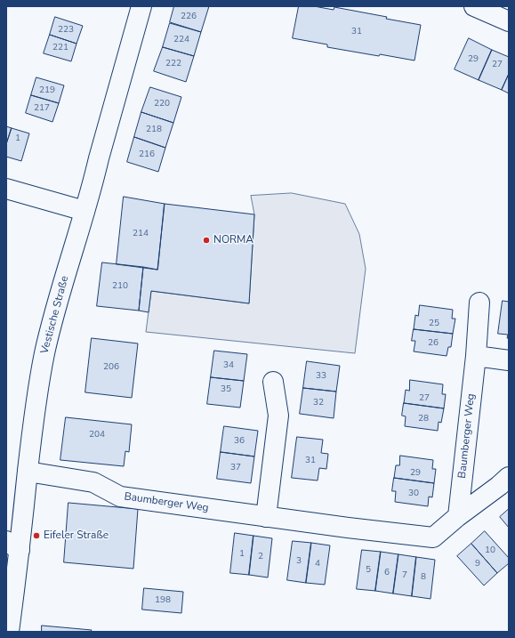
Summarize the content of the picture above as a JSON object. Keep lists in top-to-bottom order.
{
  "streets": {
    "street": ["Vestische Straße", "Baumberger Weg"]
  },
  "crossings": [
    ["Vestische Straße", "Baumberger Weg"]
  ],
  "places": ["NORMA", "Eifeler Straße"],
  "house_numbers": [
    "226",
    "223",
    "31",
    "224",
    "221",
    "29",
    "222",
    "27",
    "219",
    "220",
    "217",
    "218",
    "1",
    "216",
    "214",
    "210",
    "25",
    "26",
    "34",
    "206",
    "33",
    "35",
    "27",
    "32",
    "28",
    "204",
    "36",
    "31",
    "37",
    "29",
    "30",
    "10",
    "1",
    "2",
    "3",
    "4",
    "9",
    "5",
    "6",
    "7",
    "8",
    "198"
  ]
}
